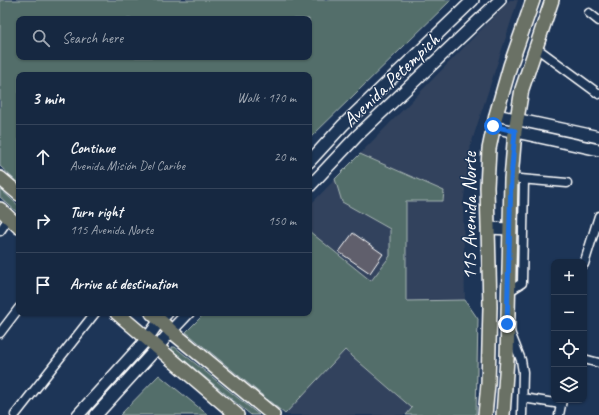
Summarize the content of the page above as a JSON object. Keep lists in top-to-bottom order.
{
  "streets": {
    "main road": ["Avenida Petempich", "115 Avenida Norte"]
  },
  "page": {
    "search": "Search here",
    "heading": ["3 min", "Walk · 170 m"],
    "list": [
      ["Continue", "Avenida Misión Del Caribe", "20 m"],
      ["Turn right", "115 Avenida Norte", "150 m"],
      "Arrive at destination"
    ],
    "map_buttons": ["+", "−"]
  }
}
